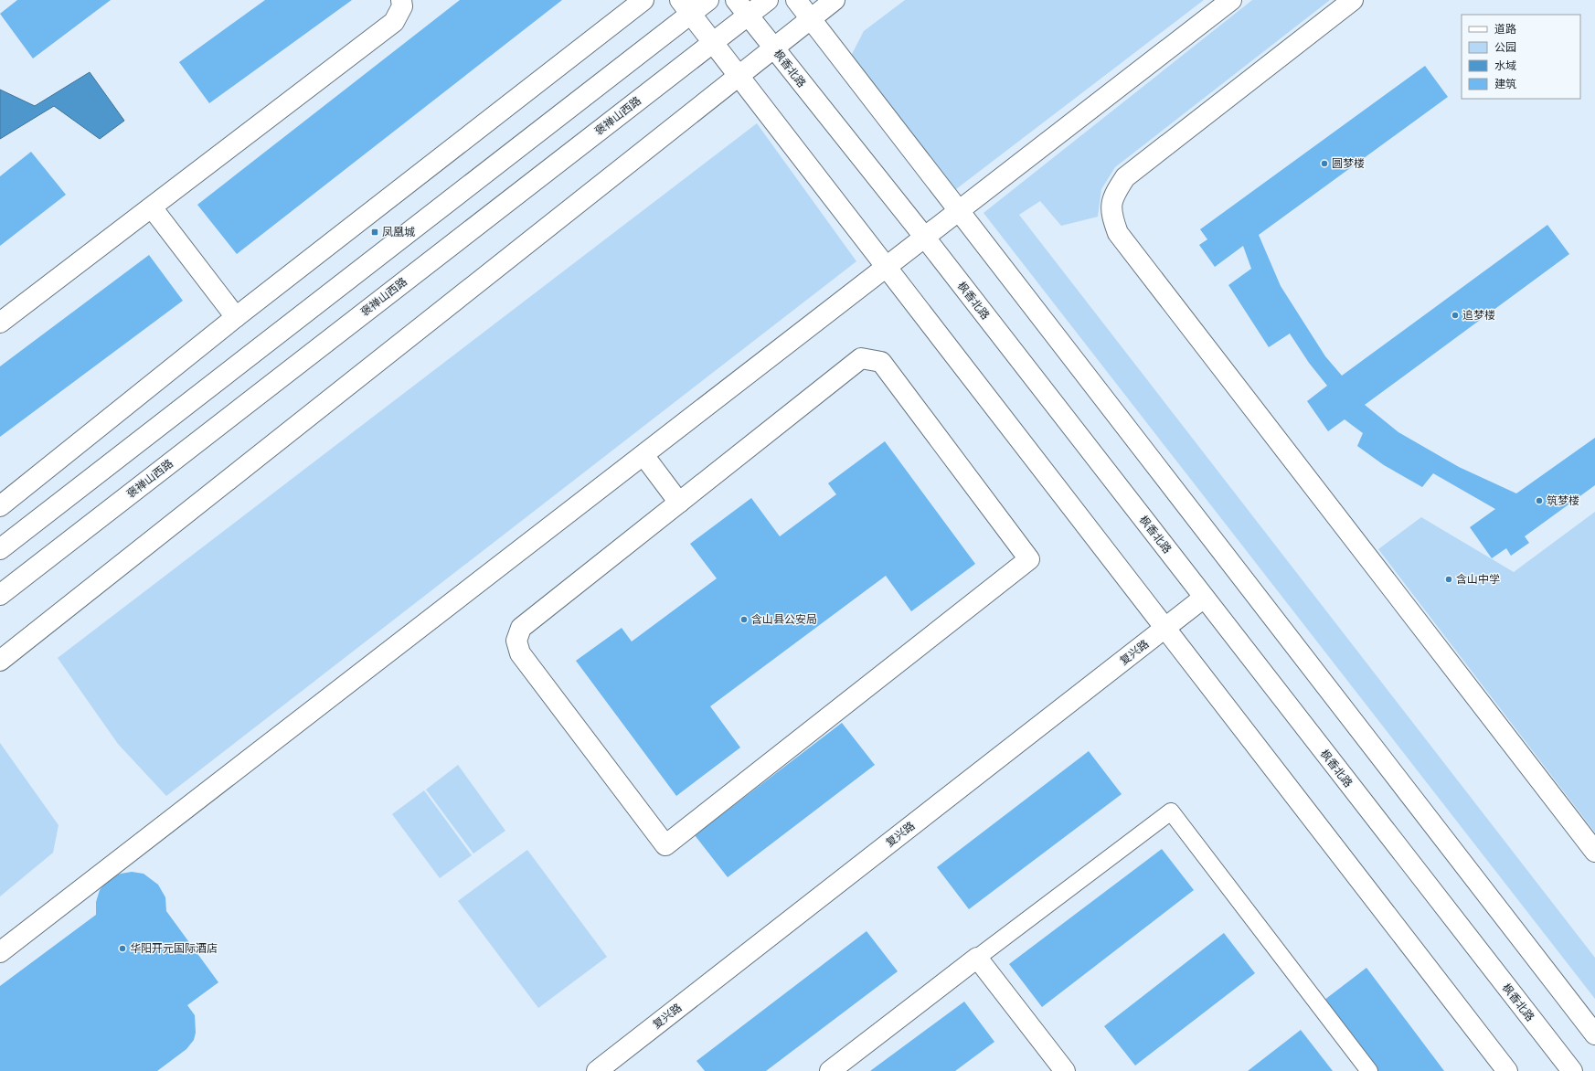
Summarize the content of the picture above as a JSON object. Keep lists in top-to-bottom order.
{
  "streets": {
    "street": ["枫香北路", "褒禅山西路", "复兴路"]
  },
  "crossings": [
    ["枫香北路", "褒禅山西路"],
    ["枫香北路", "复兴路"]
  ],
  "places": {
    "other": [
      "圆梦楼",
      "追梦楼",
      "筑梦楼",
      "含山中学",
      "含山县公安局",
      "华阳开元国际酒店"
    ],
    "transit": ["凤凰城"]
  },
  "legend": [
    "道路",
    "公园",
    "水域",
    "建筑"
  ]
}
